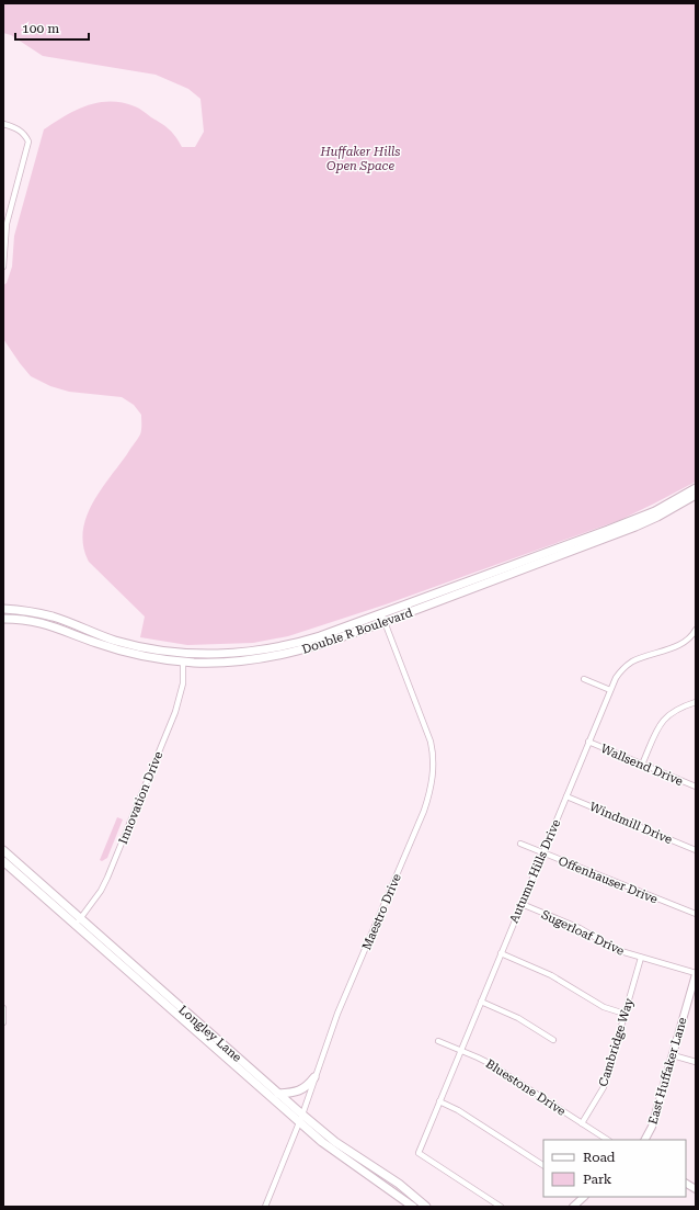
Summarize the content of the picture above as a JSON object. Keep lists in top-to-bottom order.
{
  "streets": {
    "main road": ["Double R Boulevard", "Longley Lane"],
    "street": [
      "Wallsend Drive",
      "Innovation Drive",
      "Windmill Drive",
      "Autumn Hills Drive",
      "Offenhauser Drive",
      "Maestro Drive",
      "Sugerloaf Drive",
      "Cambridge Way",
      "East Huffaker Lane",
      "Bluestone Drive"
    ]
  },
  "crossings": [
    ["Double R Boulevard", "Innovation Drive"],
    ["Double R Boulevard", "Maestro Drive"],
    ["Wallsend Drive", "Autumn Hills Drive"],
    ["Innovation Drive", "Longley Lane"],
    ["Windmill Drive", "Autumn Hills Drive"],
    ["Autumn Hills Drive", "Offenhauser Drive"],
    ["Autumn Hills Drive", "Sugerloaf Drive"],
    ["Autumn Hills Drive", "Bluestone Drive"],
    ["Maestro Drive", "Longley Lane"],
    ["Sugerloaf Drive", "Cambridge Way"],
    ["Sugerloaf Drive", "East Huffaker Lane"],
    ["Cambridge Way", "Bluestone Drive"]
  ],
  "parks": ["Huffaker Hills Open Space"],
  "legend": ["Road", "Park"],
  "scale_bar": "100 m"
}
